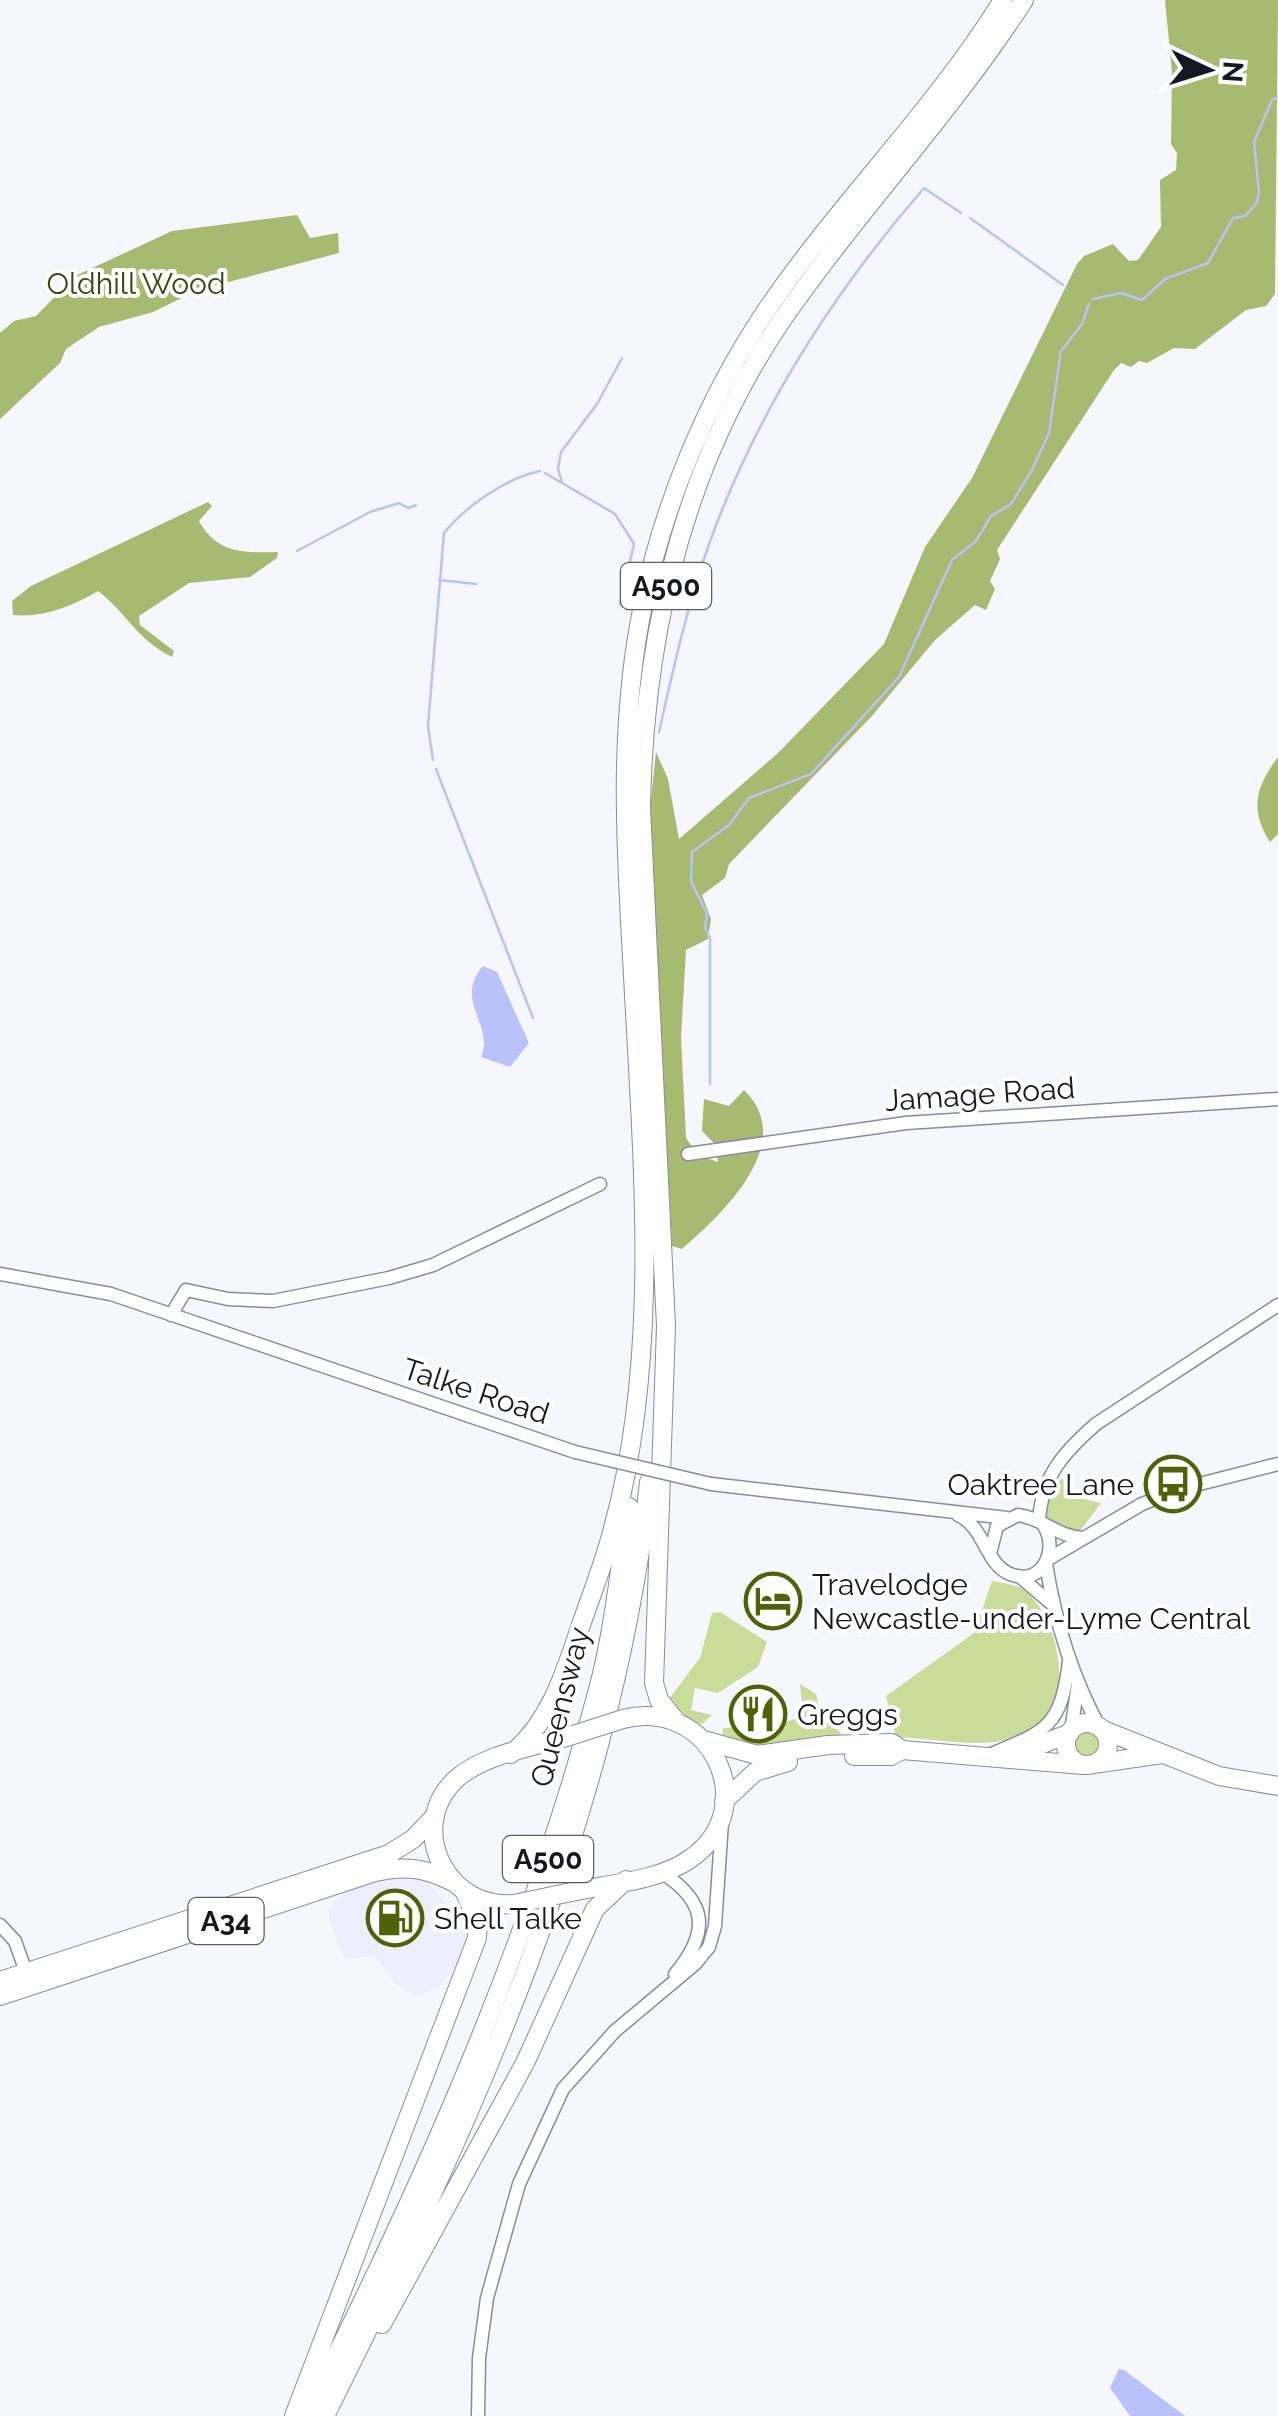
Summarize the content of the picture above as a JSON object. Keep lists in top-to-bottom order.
{
  "streets": {
    "highway": ["A500", "Queensway", "A34"],
    "street": ["Jamage Road", "Talke Road"]
  },
  "crossings": [
    ["A500", "Queensway"]
  ],
  "parks": ["Oldhill Wood"],
  "places": {
    "bus stop": ["Oaktree Lane"],
    "hotel": ["Travelodge Newcastle-under-Lyme Central"],
    "restaurant": ["Greggs"],
    "fuel station": ["Shell Talke"]
  },
  "north": "right"
}
